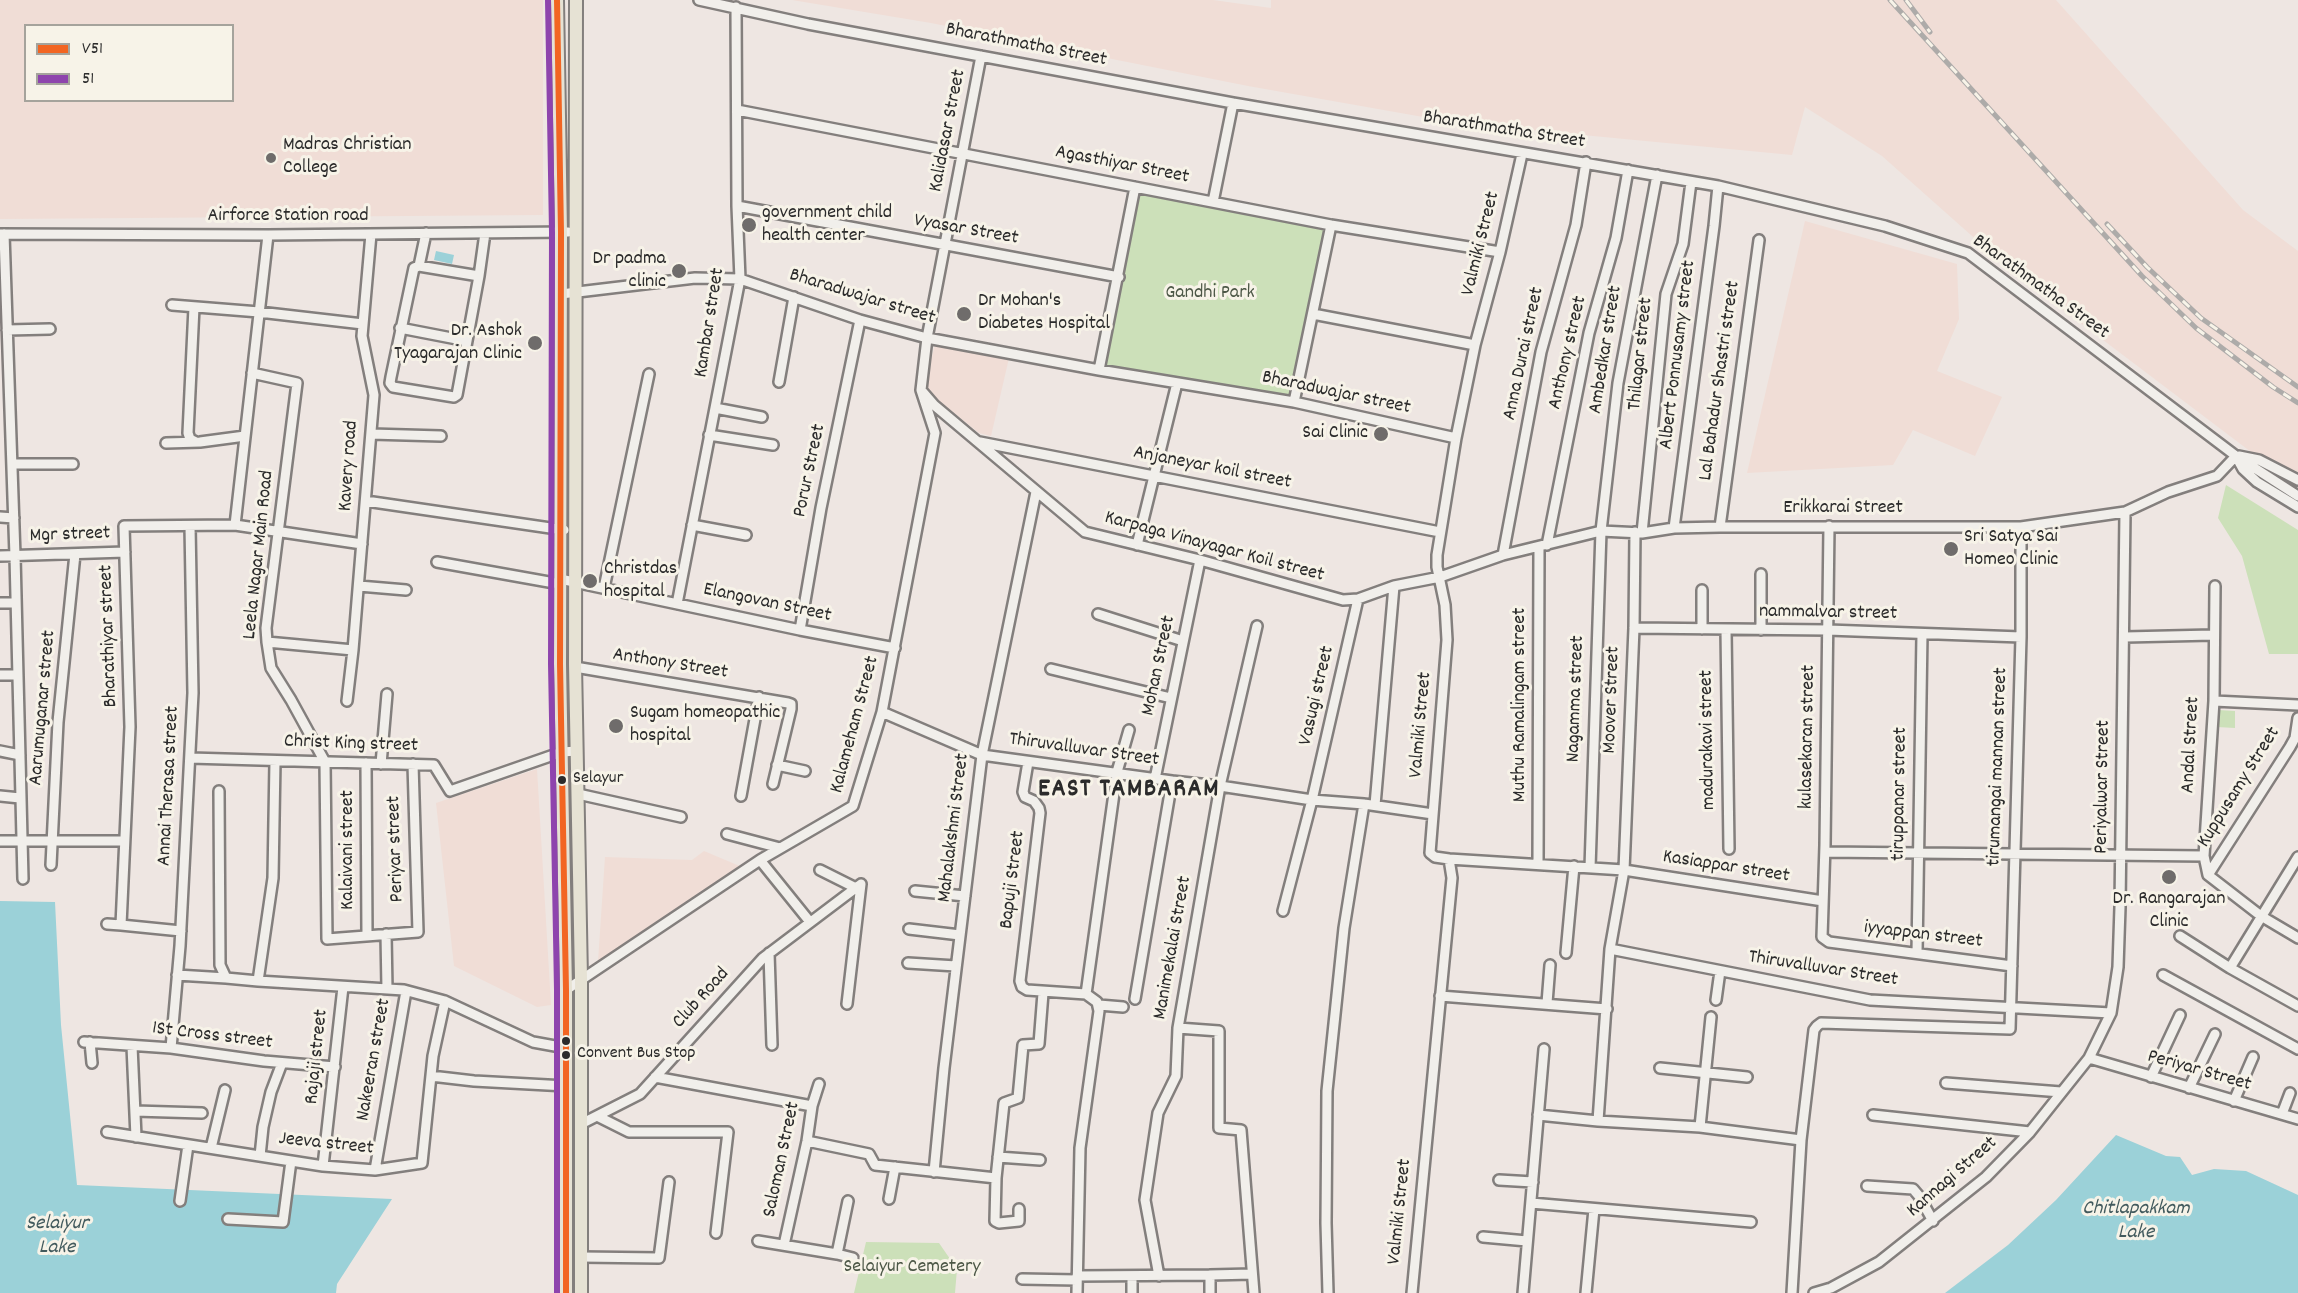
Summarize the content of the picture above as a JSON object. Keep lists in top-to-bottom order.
{
  "streets": {
    "street": [
      "Bharathmatha Street",
      "Kalidasar Street",
      "Agasthiyar Street",
      "Airforce Station road",
      "Vyasar Street",
      "Valmiki Street",
      "Bharadwajar street",
      "Kambar street",
      "Ambedkar street",
      "Anthony street",
      "Anna Durai street",
      "Thilagar street",
      "Albert Ponnusamy street",
      "Lal Bahadur Shastri street",
      "Kavery road",
      "Anjaneyar koil street",
      "Porur Street",
      "Erikkarai Street",
      "Mgr street",
      "Karpaga Vinayagar Koil street",
      "Leela Nagar Main Road",
      "Elangovan Street",
      "nammalvar street",
      "Bharathiyar street",
      "Anthony Street",
      "Mohan Street",
      "Vasugi street",
      "Nagamma street",
      "Moover Street",
      "Muthu Ramalingam street",
      "Aarumuganar street",
      "Kalameham Street",
      "kulasekaran street",
      "madurakavi street",
      "Christ King street",
      "Andal Street",
      "Thiruvalluvar Street",
      "tirumangai mannan street",
      "Annai Therasa street",
      "Periyalwar Street",
      "Kuppusamy Street",
      "tiruppanar street",
      "Mahalakshmi Street",
      "Periyar street",
      "Kalaivani street",
      "Kasiappar street",
      "Bapuji Street",
      "iyyappan street",
      "Manimekalai Street",
      "Club Road",
      "1St Cross street",
      "Rajaji street",
      "Nakeeran street",
      "Periyar Street",
      "Jeeva street",
      "Saloman Street",
      "Kannagi Street"
    ]
  },
  "crossings": [
    ["Bharathmatha Street", "Kalidasar Street"],
    ["Bharathmatha Street", "Valmiki Street"],
    ["Bharathmatha Street", "Kambar street"],
    ["Bharathmatha Street", "Ambedkar street"],
    ["Bharathmatha Street", "Anthony street"],
    ["Bharathmatha Street", "Anna Durai street"],
    ["Bharathmatha Street", "Thilagar street"],
    ["Bharathmatha Street", "Albert Ponnusamy street"],
    ["Bharathmatha Street", "Erikkarai Street"],
    ["Kalidasar Street", "Agasthiyar Street"],
    ["Kalidasar Street", "Vyasar Street"],
    ["Kalidasar Street", "Bharadwajar street"],
    ["Kalidasar Street", "Karpaga Vinayagar Koil street"],
    ["Kalidasar Street", "Kalameham Street"],
    ["Agasthiyar Street", "Valmiki Street"],
    ["Agasthiyar Street", "Kambar street"],
    ["Airforce Station road", "Kavery road"],
    ["Vyasar Street", "Kambar street"],
    ["Valmiki Street", "Bharadwajar street"],
    ["Valmiki Street", "Anjaneyar koil street"],
    ["Valmiki Street", "Erikkarai Street"],
    ["Valmiki Street", "Karpaga Vinayagar Koil street"],
    ["Valmiki Street", "Thiruvalluvar Street"],
    ["Valmiki Street", "Kasiappar street"],
    ["Bharadwajar street", "Kambar street"],
    ["Bharadwajar street", "Porur Street"],
    ["Kambar street", "Elangovan Street"],
    ["Ambedkar street", "Erikkarai Street"],
    ["Ambedkar street", "Nagamma street"],
    ["Anthony street", "Erikkarai Street"],
    ["Anthony street", "Muthu Ramalingam street"],
    ["Anna Durai street", "Erikkarai Street"],
    ["Thilagar street", "Erikkarai Street"],
    ["Thilagar street", "Moover Street"],
    ["Albert Ponnusamy street", "Erikkarai Street"],
    ["Lal Bahadur Shastri street", "Erikkarai Street"],
    ["Kavery road", "Bharathiyar street"],
    ["Anjaneyar koil street", "Karpaga Vinayagar Koil street"],
    ["Porur Street", "Elangovan Street"],
    ["Erikkarai Street", "Karpaga Vinayagar Koil street"],
    ["Erikkarai Street", "Nagamma street"],
    ["Erikkarai Street", "Moover Street"],
    ["Erikkarai Street", "Muthu Ramalingam street"],
    ["Erikkarai Street", "kulasekaran street"],
    ["Erikkarai Street", "tirumangai mannan street"],
    ["Erikkarai Street", "Periyalwar Street"],
    ["Mgr street", "Bharathiyar street"],
    ["Mgr street", "Aarumuganar street"],
    ["Karpaga Vinayagar Koil street", "Mohan Street"],
    ["Karpaga Vinayagar Koil street", "Vasugi street"],
    ["Karpaga Vinayagar Koil street", "Kalameham Street"],
    ["Karpaga Vinayagar Koil street", "Mahalakshmi Street"],
    ["Leela Nagar Main Road", "Bharathiyar street"],
    ["Leela Nagar Main Road", "Christ King street"],
    ["Elangovan Street", "Kalameham Street"],
    ["nammalvar street", "Moover Street"],
    ["nammalvar street", "kulasekaran street"],
    ["nammalvar street", "madurakavi street"],
    ["nammalvar street", "tirumangai mannan street"],
    ["nammalvar street", "tiruppanar street"],
    ["Bharathiyar street", "Annai Therasa street"],
    ["Mohan Street", "Thiruvalluvar Street"],
    ["Vasugi street", "Thiruvalluvar Street"],
    ["Nagamma street", "Kasiappar street"],
    ["Moover Street", "Kasiappar street"],
    ["Muthu Ramalingam street", "Kasiappar street"],
    ["Kalameham Street", "Thiruvalluvar Street"],
    ["kulasekaran street", "Kasiappar street"],
    ["kulasekaran street", "iyyappan street"],
    ["Christ King street", "Annai Therasa street"],
    ["Christ King street", "Periyar street"],
    ["Christ King street", "Kalaivani street"],
    ["Thiruvalluvar Street", "tirumangai mannan street"],
    ["Thiruvalluvar Street", "Periyalwar Street"],
    ["Thiruvalluvar Street", "Mahalakshmi Street"],
    ["Thiruvalluvar Street", "Bapuji Street"],
    ["Thiruvalluvar Street", "Manimekalai Street"],
    ["tirumangai mannan street", "iyyappan street"],
    ["Annai Therasa street", "1St Cross street"],
    ["Periyalwar Street", "Periyar Street"],
    ["Periyalwar Street", "Kannagi Street"],
    ["tiruppanar street", "iyyappan street"],
    ["1St Cross street", "Rajaji street"],
    ["Rajaji street", "Jeeva street"],
    ["Nakeeran street", "Jeeva street"],
    ["Periyar Street", "Kannagi Street"]
  ],
  "districts": ["EAST TAMBARAM"],
  "water": ["Chitlapakkam Lake", "Selaiyur Lake"],
  "parks": ["Gandhi Park", "Selaiyur Cemetery"],
  "places": [
    "Madras Christian College",
    "government child health center",
    "Dr padma clinic",
    "Dr Mohan's Diabetes Hospital",
    "Dr. Ashok Tyagarajan Clinic",
    "Sai Clinic",
    "Sri Satya Sai Homeo Clinic",
    "Christdas hospital",
    "Sugam homeopathic hospital",
    "Selayur",
    "Dr. Rangarajan Clinic",
    "Convent Bus Stop"
  ],
  "lines": ["transit line V51", "transit line 51"],
  "legend": ["V51", "51"]
}
